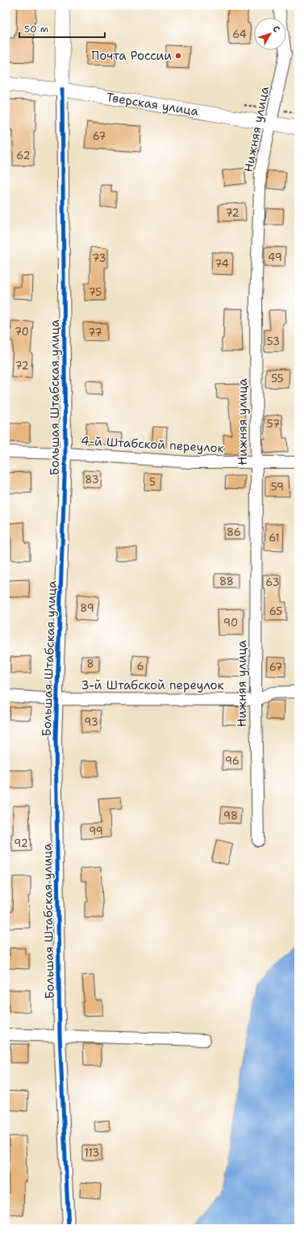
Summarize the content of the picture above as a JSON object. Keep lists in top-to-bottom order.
{
  "streets": {
    "main road": ["Тверская улица", "Большая Штабская улица"],
    "street": ["Нижняя улица", "4-й Штабской переулок", "3-й Штабской переулок"]
  },
  "crossings": [
    ["Тверская улица", "Нижняя улица"],
    ["Тверская улица", "Большая Штабская улица"],
    ["Нижняя улица", "4-й Штабской переулок"],
    ["Нижняя улица", "3-й Штабской переулок"],
    ["Большая Штабская улица", "4-й Штабской переулок"],
    ["Большая Штабская улица", "3-й Штабской переулок"]
  ],
  "places": ["Почта России"],
  "house_numbers": [
    "64",
    "67",
    "62",
    "72",
    "49",
    "73",
    "74",
    "75",
    "70",
    "77",
    "53",
    "72",
    "55",
    "57",
    "83",
    "5",
    "59",
    "86",
    "61",
    "88",
    "63",
    "89",
    "65",
    "90",
    "8",
    "6",
    "67",
    "93",
    "96",
    "98",
    "99",
    "92",
    "113"
  ],
  "scale_bar": "50 m",
  "north": "top right"
}
